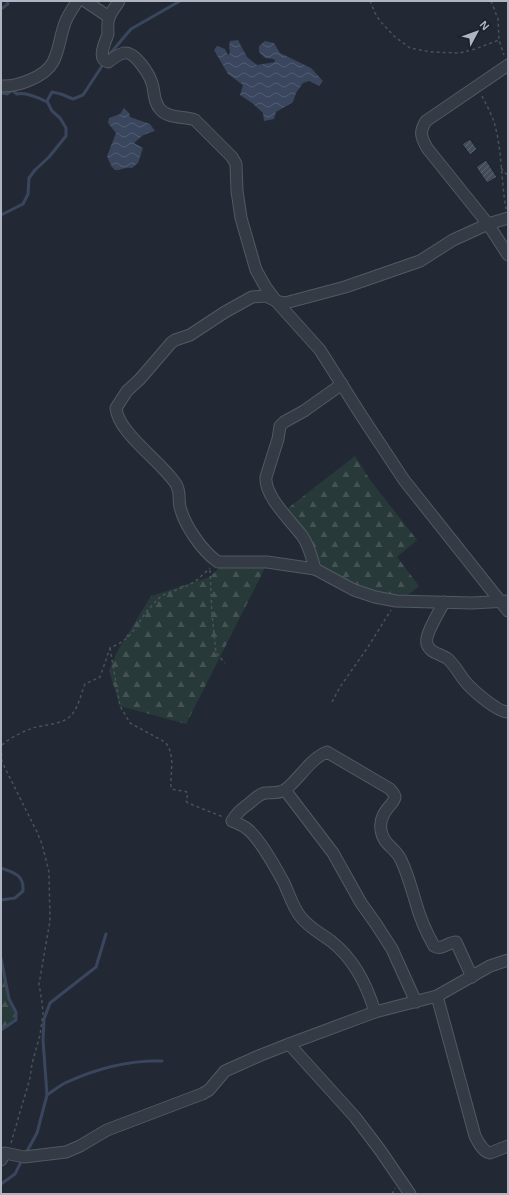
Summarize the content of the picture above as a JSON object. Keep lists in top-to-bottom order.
{
  "north": "top right"
}
